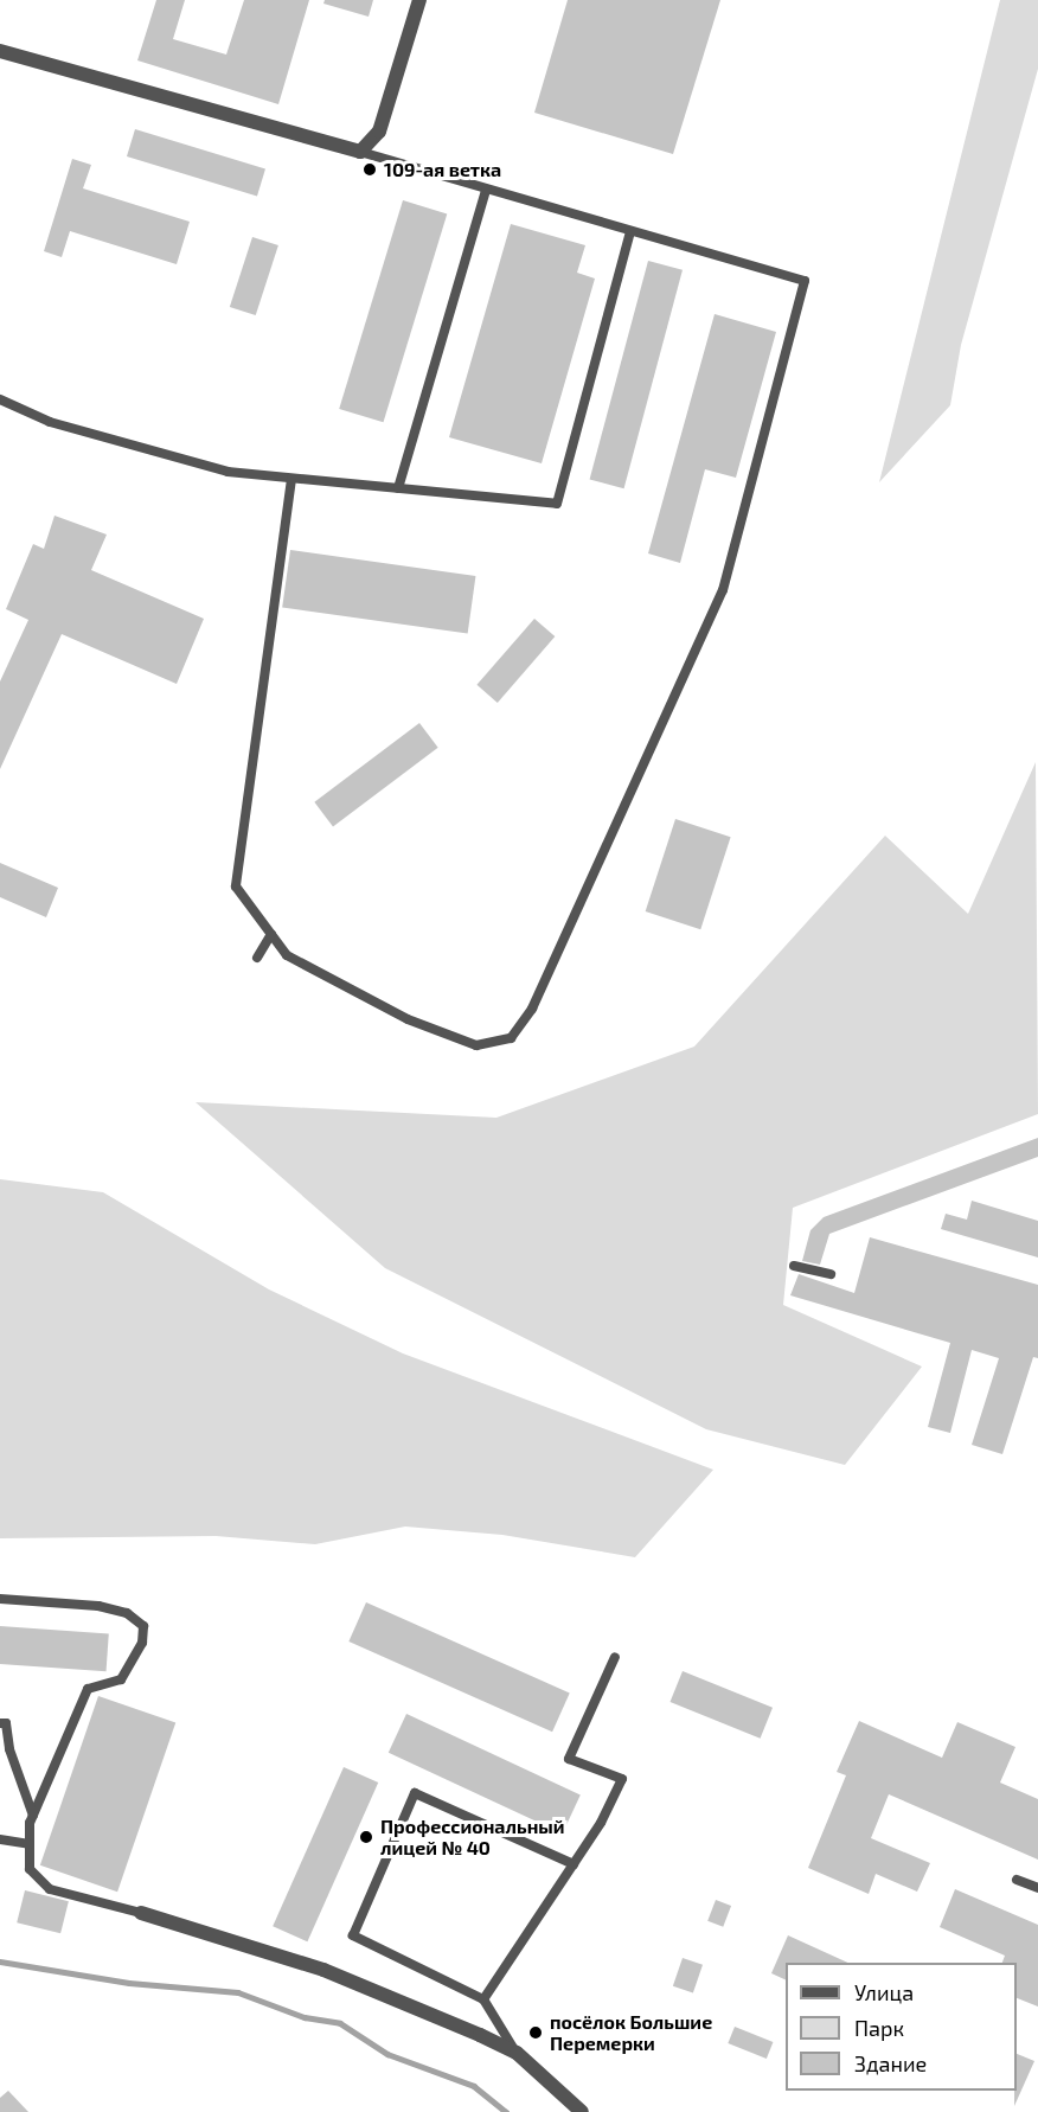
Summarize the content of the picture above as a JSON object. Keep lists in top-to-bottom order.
{
  "places": ["109-ая ветка", "Профессиональный лицей № 40", "посёлок Большие Перемерки"],
  "legend": ["Улица", "Парк", "Здание"]
}
